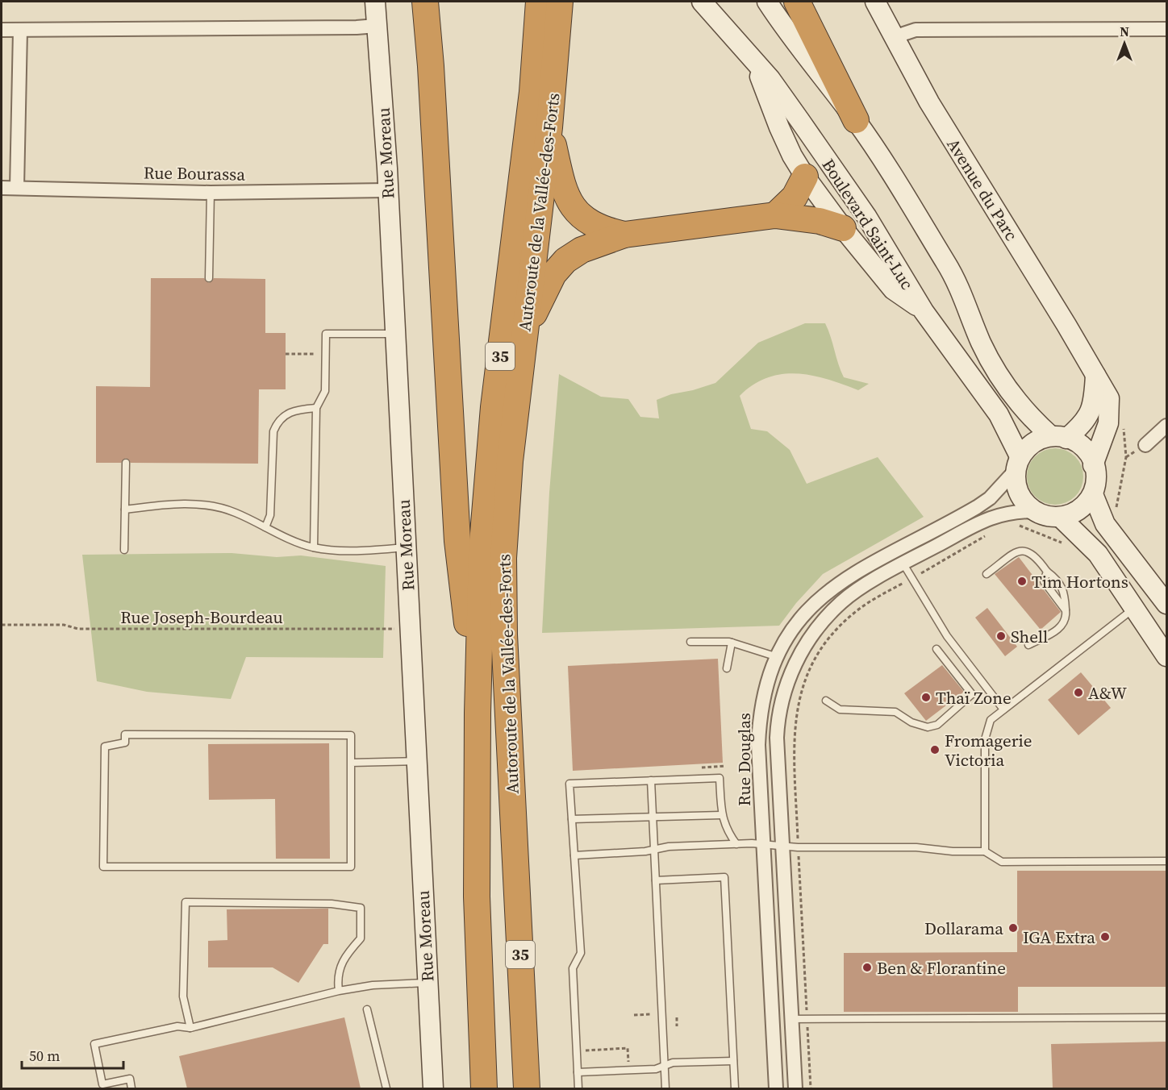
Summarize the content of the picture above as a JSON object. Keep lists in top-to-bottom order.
{
  "streets": {
    "highway": ["Autoroute de la Vallée-des-Forts", "35"],
    "street": [
      "Rue Moreau",
      "Rue Bourassa",
      "Avenue du Parc",
      "Boulevard Saint-Luc",
      "Rue Douglas"
    ],
    "path": ["Rue Joseph-Bourdeau"]
  },
  "crossings": [
    ["Rue Moreau", "Rue Bourassa"],
    ["Avenue du Parc", "Boulevard Saint-Luc"],
    ["Avenue du Parc", "Rue Douglas"],
    ["Boulevard Saint-Luc", "Rue Douglas"]
  ],
  "places": [
    "Tim Hortons",
    "Shell",
    "A&W",
    "Thaï Zone",
    "Fromagerie Victoria",
    "Dollarama",
    "IGA Extra",
    "Ben & Florantine"
  ],
  "scale_bar": "50 m",
  "north": "top"
}
